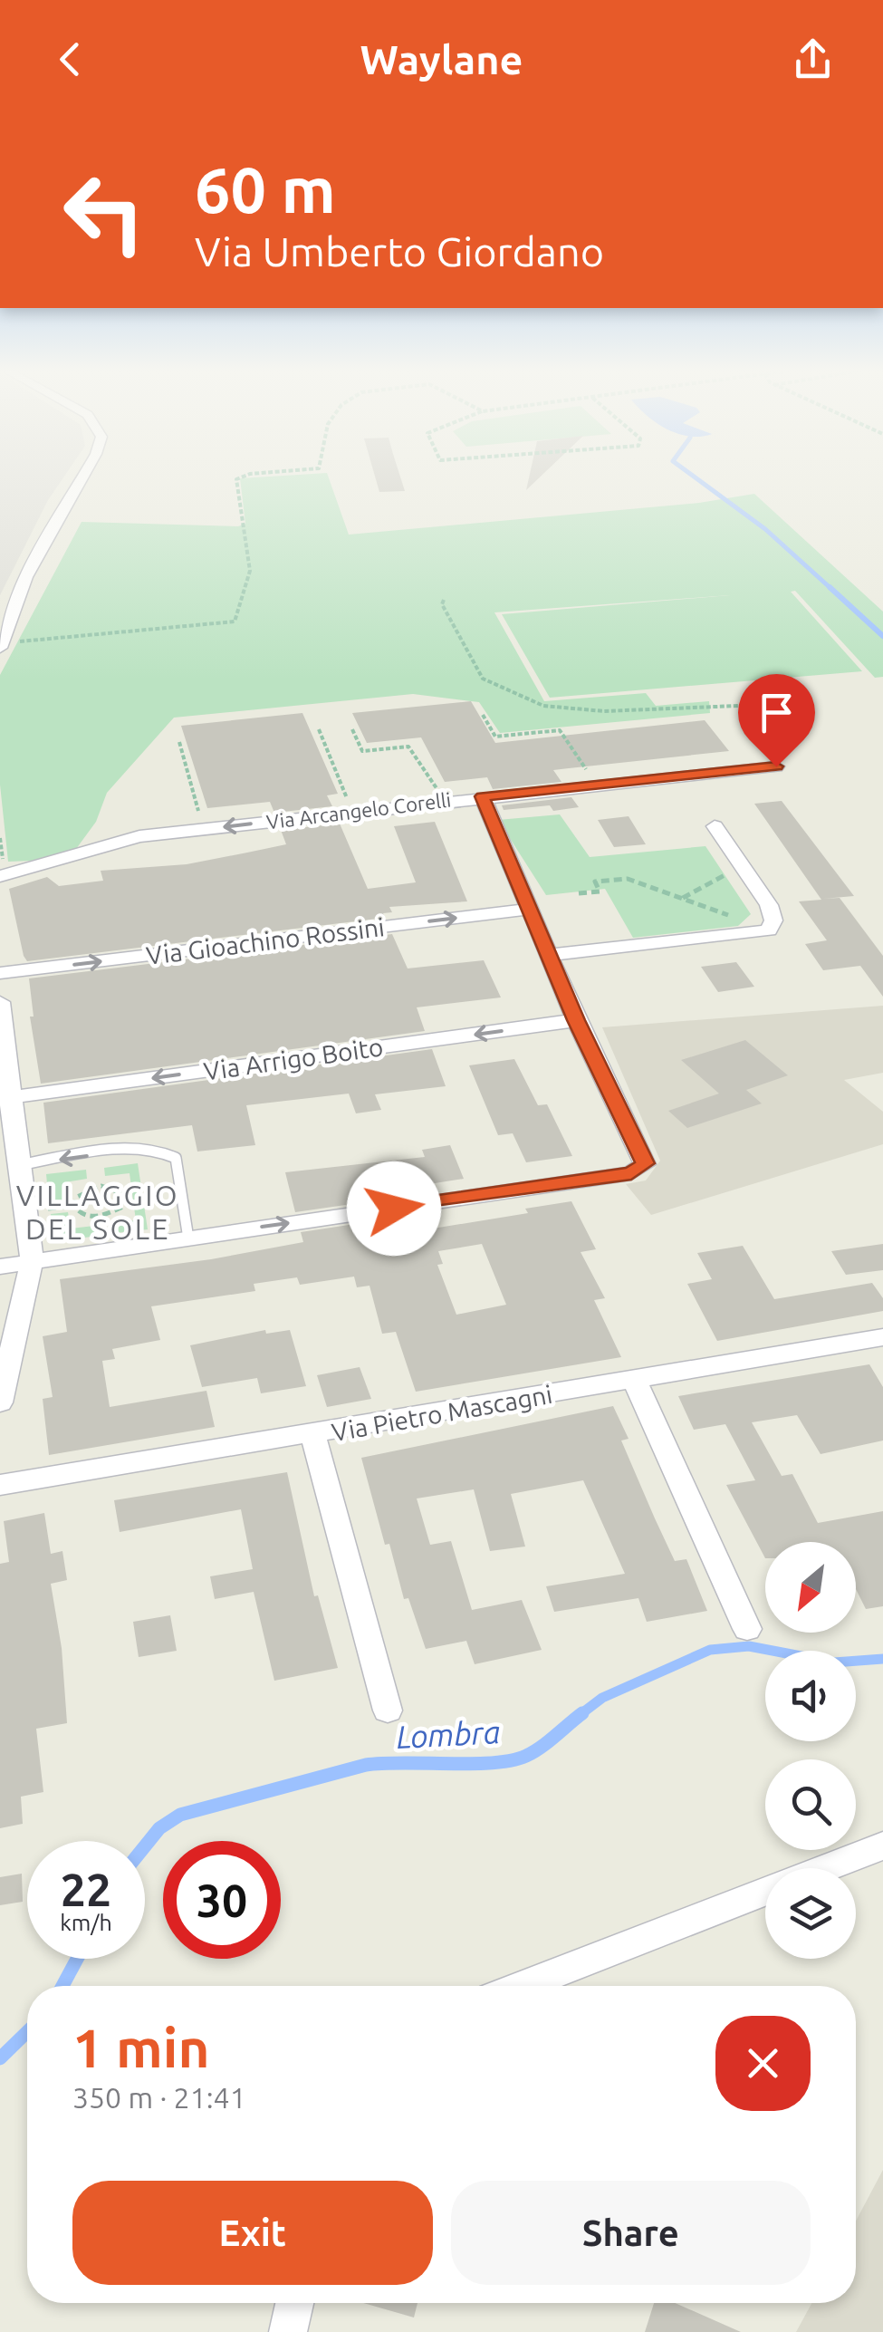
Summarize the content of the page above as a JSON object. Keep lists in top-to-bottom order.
{
  "streets": {
    "street": [
      "Via Arcangelo Corelli",
      "Via Gioachino Rossini",
      "Via Arrigo Boito",
      "Via Pietro Mascagni"
    ]
  },
  "one_way": ["Via Gioachino Rossini"],
  "districts": ["VILLAGGIO DEL SOLE"],
  "water": ["Lombra"],
  "north": "bottom left",
  "page": {
    "header": "Waylane",
    "turn": ["60 m", "Via Umberto Giordano"],
    "speed": "22 km/h",
    "limit": "30",
    "heading": ["1 min", "350 m · 21:41"],
    "buttons": ["Exit", "Share"]
  }
}
